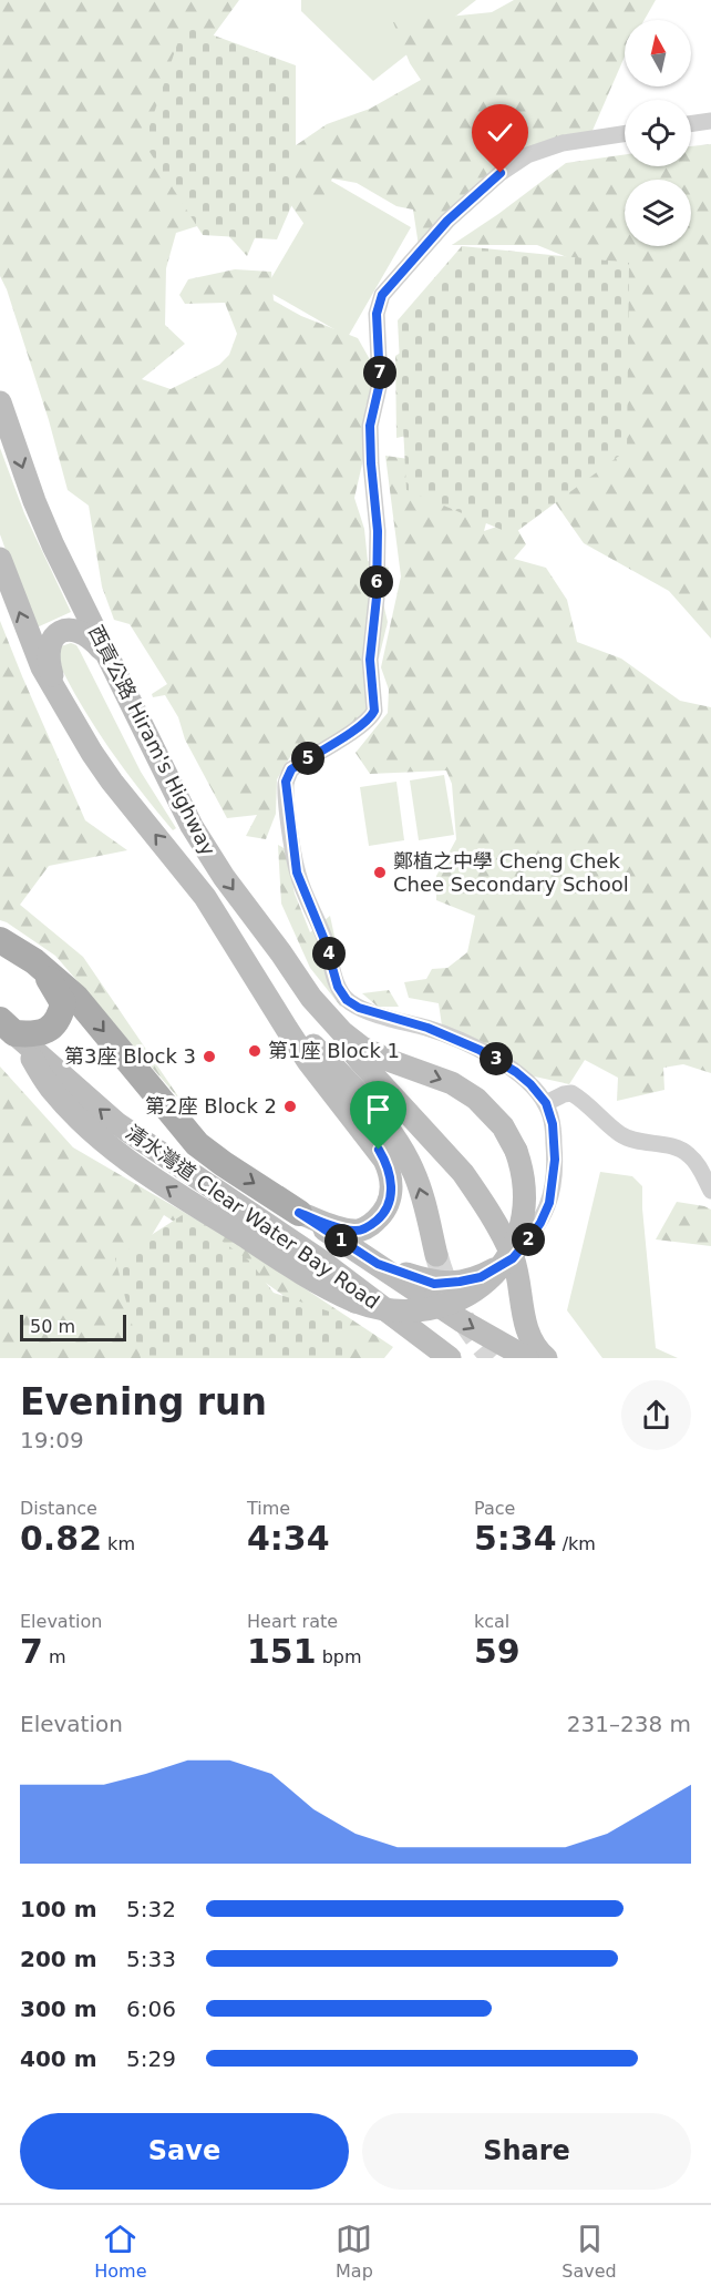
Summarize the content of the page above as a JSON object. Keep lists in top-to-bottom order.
{
  "streets": {
    "main road": ["西貢公路 Hiram's Highway", "清水灣道 Clear Water Bay Road"]
  },
  "crossings": [
    ["西貢公路 Hiram's Highway", "清水灣道 Clear Water Bay Road"]
  ],
  "places": [
    "鄭植之中學 Cheng Chek Chee Secondary School",
    "第1座 Block 1",
    "第3座 Block 3",
    "第2座 Block 2"
  ],
  "scale_bar": "50 m",
  "north": "top",
  "page": {
    "pins": [
      "7",
      "6",
      "5",
      "4",
      "3",
      "2",
      "1"
    ],
    "scale": "50 m",
    "heading": ["Evening run", "19:09"],
    "stats": [
      ["Distance", "0.82 km"],
      ["Time", "4:34"],
      ["Pace", "5:34 /km"],
      ["Elevation", "7 m"],
      ["Heart rate", "151 bpm"],
      ["kcal", "59"]
    ],
    "chart": ["Elevation", "231–238 m"],
    "list": [
      {
        "name": "100 m",
        "note": "5:32"
      },
      {
        "name": "200 m",
        "note": "5:33"
      },
      {
        "name": "300 m",
        "note": "6:06"
      },
      {
        "name": "400 m",
        "note": "5:29"
      }
    ],
    "buttons": ["Save", "Share"],
    "tabs": ["Home", "Map", "Saved"]
  }
}
